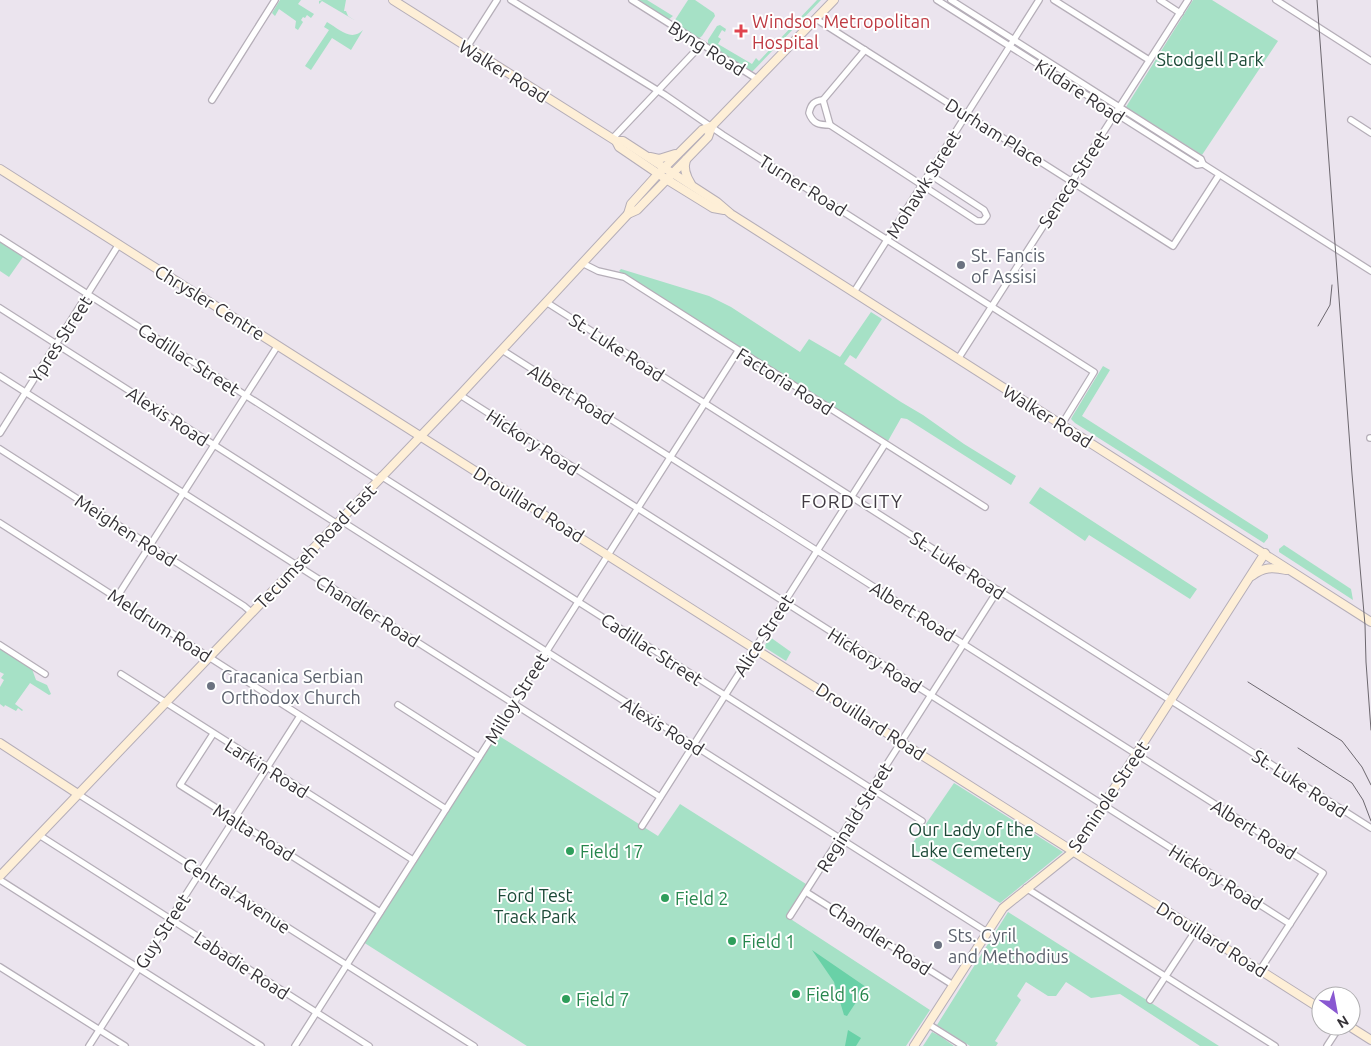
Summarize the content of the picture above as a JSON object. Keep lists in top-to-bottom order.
{
  "streets": {
    "main road": [
      "Walker Road",
      "Chrysler Centre",
      "Drouillard Road",
      "Tecumseh Road East",
      "Seminole Street",
      "Central Avenue"
    ],
    "street": [
      "Byng Road",
      "Kildare Road",
      "Durham Place",
      "Seneca Street",
      "Mohawk Street",
      "Turner Road",
      "Ypres Street",
      "St. Luke Road",
      "Cadillac Street",
      "Factoria Road",
      "Albert Road",
      "Alexis Road",
      "Hickory Road",
      "Meighen Road",
      "Chandler Road",
      "Meldrum Road",
      "Alice Street",
      "Milloy Street",
      "Larkin Road",
      "Reginald Street",
      "Malta Road",
      "Guy Street",
      "Labadie Road"
    ]
  },
  "crossings": [
    ["Byng Road", "Tecumseh Road East"],
    ["Walker Road", "Seneca Street"],
    ["Walker Road", "Mohawk Street"],
    ["Walker Road", "Turner Road"],
    ["Walker Road", "Tecumseh Road East"],
    ["Walker Road", "Seminole Street"],
    ["Kildare Road", "Durham Place"],
    ["Kildare Road", "Seneca Street"],
    ["Kildare Road", "Mohawk Street"],
    ["Durham Place", "Seneca Street"],
    ["Durham Place", "Mohawk Street"],
    ["Durham Place", "Tecumseh Road East"],
    ["Seneca Street", "Turner Road"],
    ["Mohawk Street", "Turner Road"],
    ["Turner Road", "Tecumseh Road East"],
    ["Chrysler Centre", "Ypres Street"],
    ["Chrysler Centre", "Drouillard Road"],
    ["Chrysler Centre", "Tecumseh Road East"],
    ["Ypres Street", "Cadillac Street"],
    ["Ypres Street", "Alexis Road"],
    ["Ypres Street", "Chandler Road"],
    ["St. Luke Road", "Tecumseh Road East"],
    ["St. Luke Road", "Alice Street"],
    ["St. Luke Road", "Milloy Street"],
    ["St. Luke Road", "Seminole Street"],
    ["St. Luke Road", "Reginald Street"],
    ["Cadillac Street", "Tecumseh Road East"],
    ["Cadillac Street", "Alice Street"],
    ["Cadillac Street", "Milloy Street"],
    ["Cadillac Street", "Reginald Street"],
    ["Factoria Road", "Tecumseh Road East"],
    ["Factoria Road", "Alice Street"],
    ["Factoria Road", "Milloy Street"],
    ["Albert Road", "Hickory Road"],
    ["Albert Road", "Tecumseh Road East"],
    ["Albert Road", "Alice Street"],
    ["Albert Road", "Milloy Street"],
    ["Albert Road", "Seminole Street"],
    ["Albert Road", "Reginald Street"],
    ["Alexis Road", "Tecumseh Road East"],
    ["Alexis Road", "Alice Street"],
    ["Alexis Road", "Milloy Street"],
    ["Alexis Road", "Seminole Street"],
    ["Alexis Road", "Reginald Street"],
    ["Hickory Road", "Tecumseh Road East"],
    ["Hickory Road", "Alice Street"],
    ["Hickory Road", "Milloy Street"],
    ["Hickory Road", "Seminole Street"],
    ["Hickory Road", "Reginald Street"],
    ["Drouillard Road", "Tecumseh Road East"],
    ["Drouillard Road", "Alice Street"],
    ["Drouillard Road", "Milloy Street"],
    ["Drouillard Road", "Seminole Street"],
    ["Drouillard Road", "Reginald Street"],
    ["Meighen Road", "Tecumseh Road East"],
    ["Tecumseh Road East", "Chandler Road"],
    ["Tecumseh Road East", "Meldrum Road"],
    ["Tecumseh Road East", "Larkin Road"],
    ["Tecumseh Road East", "Central Avenue"],
    ["Tecumseh Road East", "Labadie Road"],
    ["Chandler Road", "Alice Street"],
    ["Chandler Road", "Milloy Street"],
    ["Chandler Road", "Seminole Street"],
    ["Chandler Road", "Reginald Street"],
    ["Meldrum Road", "Milloy Street"],
    ["Meldrum Road", "Guy Street"],
    ["Milloy Street", "Larkin Road"],
    ["Milloy Street", "Malta Road"],
    ["Milloy Street", "Central Avenue"],
    ["Milloy Street", "Labadie Road"],
    ["Larkin Road", "Malta Road"],
    ["Larkin Road", "Guy Street"],
    ["Malta Road", "Guy Street"],
    ["Central Avenue", "Guy Street"],
    ["Guy Street", "Labadie Road"]
  ],
  "districts": ["FORD CITY"],
  "parks": ["Stodgell Park", "Our Lady of the Lake Cemetery", "Ford Test Track Park"],
  "places": {
    "health": ["Windsor Metropolitan Hospital"],
    "other": [
      "St. Fancis of Assisi",
      "Gracanica Serbian Orthodox Church",
      "Field 17",
      "Field 2",
      "Field 1",
      "Sts. Cyril and Methodius",
      "Field 16",
      "Field 7"
    ]
  },
  "north": "bottom right"
}
